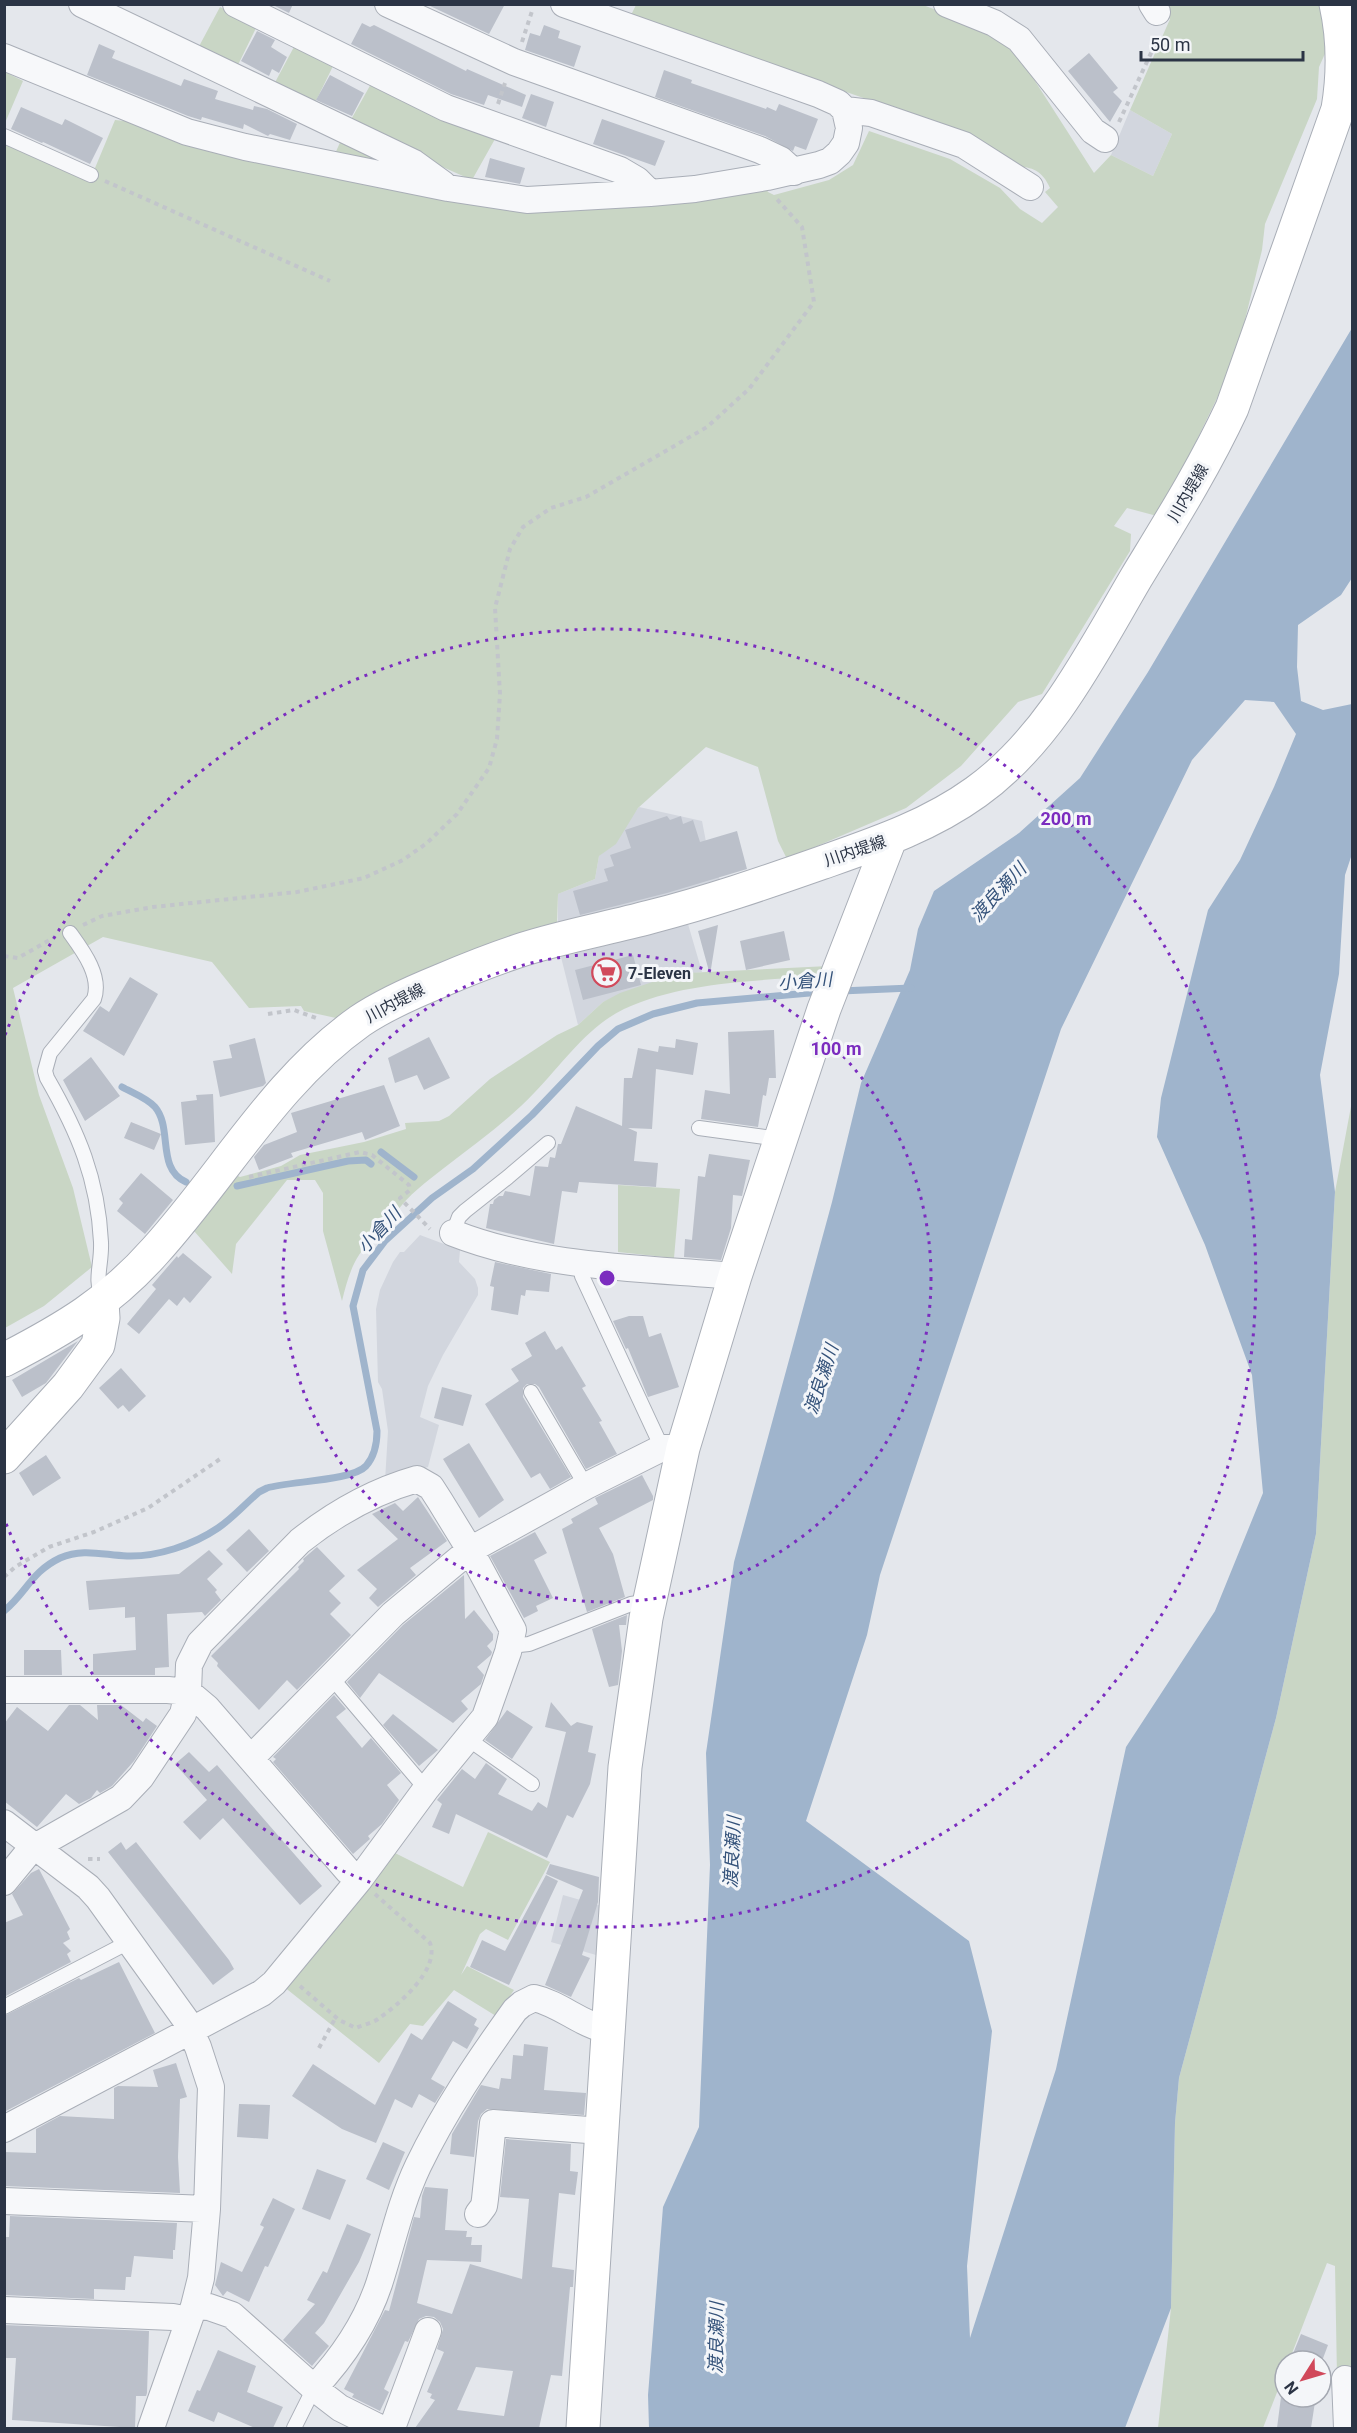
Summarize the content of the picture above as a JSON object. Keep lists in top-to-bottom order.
{
  "streets": {
    "main road": ["川内堤線"]
  },
  "water": ["渡良瀬川", "小倉川"],
  "places": {
    "supermarket": ["7-Eleven"]
  },
  "scale_bar": "50 m",
  "north": "bottom left",
  "rings": ["200 m", "100 m"]
}
